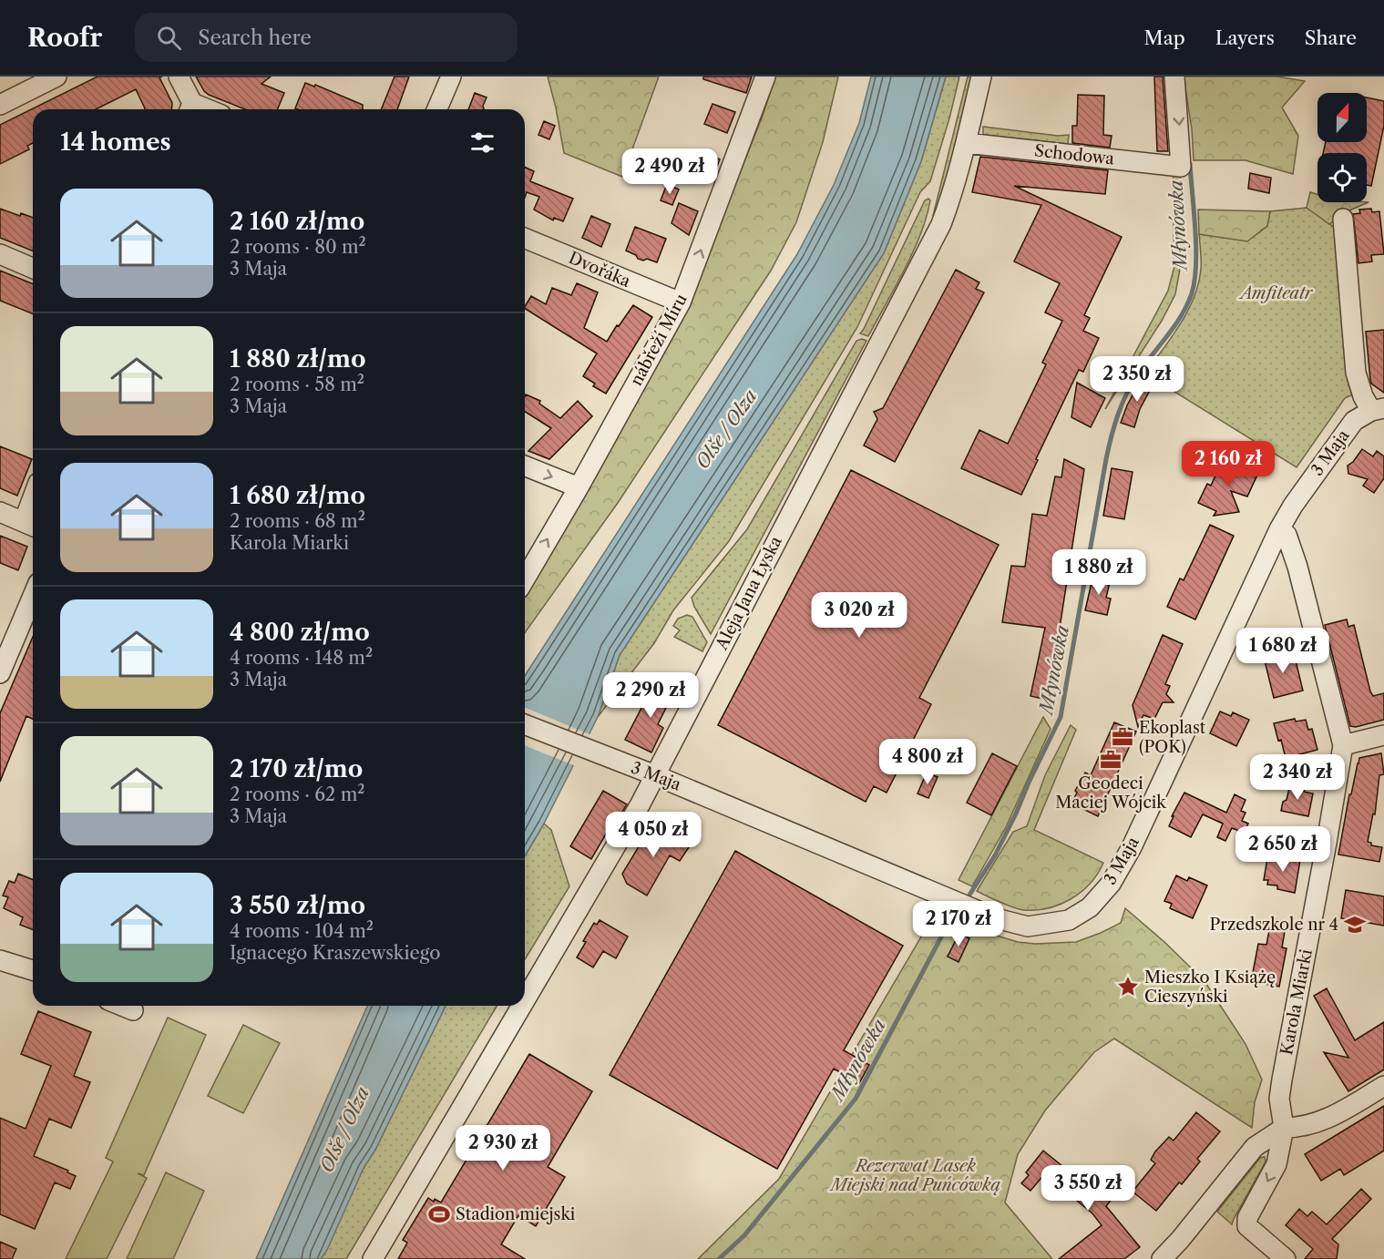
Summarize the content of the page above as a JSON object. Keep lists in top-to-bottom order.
{
  "streets": {
    "street": [
      "Schodowa",
      "Dvořáka",
      "nábřeží Míru",
      "3 Maja",
      "Aleja Jana Łyska",
      "Karola Miarki"
    ]
  },
  "crossings": [
    ["Schodowa", "Aleja Jana Łyska"],
    ["Dvořáka", "nábřeží Míru"],
    ["3 Maja", "Aleja Jana Łyska"],
    ["3 Maja", "Karola Miarki"]
  ],
  "one_way": ["nábřeží Míru"],
  "water": ["Młynówka", "Olše / Olza"],
  "parks": ["Amfiteatr", "Rezerwat Lasek Miejski nad Puńcówką"],
  "places": {
    "office": ["Ekoplast (POK)", "Geodeci Maciej Wójcik"],
    "school or university": ["Przedszkole nr 4"],
    "place": ["Mieszko I Książę Cieszyński"],
    "sports": ["Stadion miejski"]
  },
  "north": "top",
  "page": {
    "header": "Roofr",
    "search": "Search here",
    "nav": ["Map", "Layers", "Share"],
    "heading": "14 homes",
    "price": [
      "2 490 zł",
      "2 350 zł",
      "2 160 zł",
      "1 880 zł",
      "3 020 zł",
      "1 680 zł",
      "2 290 zł",
      "4 800 zł",
      "2 340 zł",
      "4 050 zł",
      "2 650 zł",
      "2 170 zł",
      "2 930 zł",
      "3 550 zł"
    ],
    "list": [
      {
        "name": "2 160 zł/mo",
        "note": "2 rooms · 80 m² · 3 Maja"
      },
      {
        "name": "1 880 zł/mo",
        "note": "2 rooms · 58 m² · 3 Maja"
      },
      {
        "name": "1 680 zł/mo",
        "note": "2 rooms · 68 m² · Karola Miarki"
      },
      {
        "name": "4 800 zł/mo",
        "note": "4 rooms · 148 m² · 3 Maja"
      },
      {
        "name": "2 170 zł/mo",
        "note": "2 rooms · 62 m² · 3 Maja"
      },
      {
        "name": "3 550 zł/mo",
        "note": "4 rooms · 104 m² · Ignacego Kraszewskiego"
      }
    ]
  }
}
